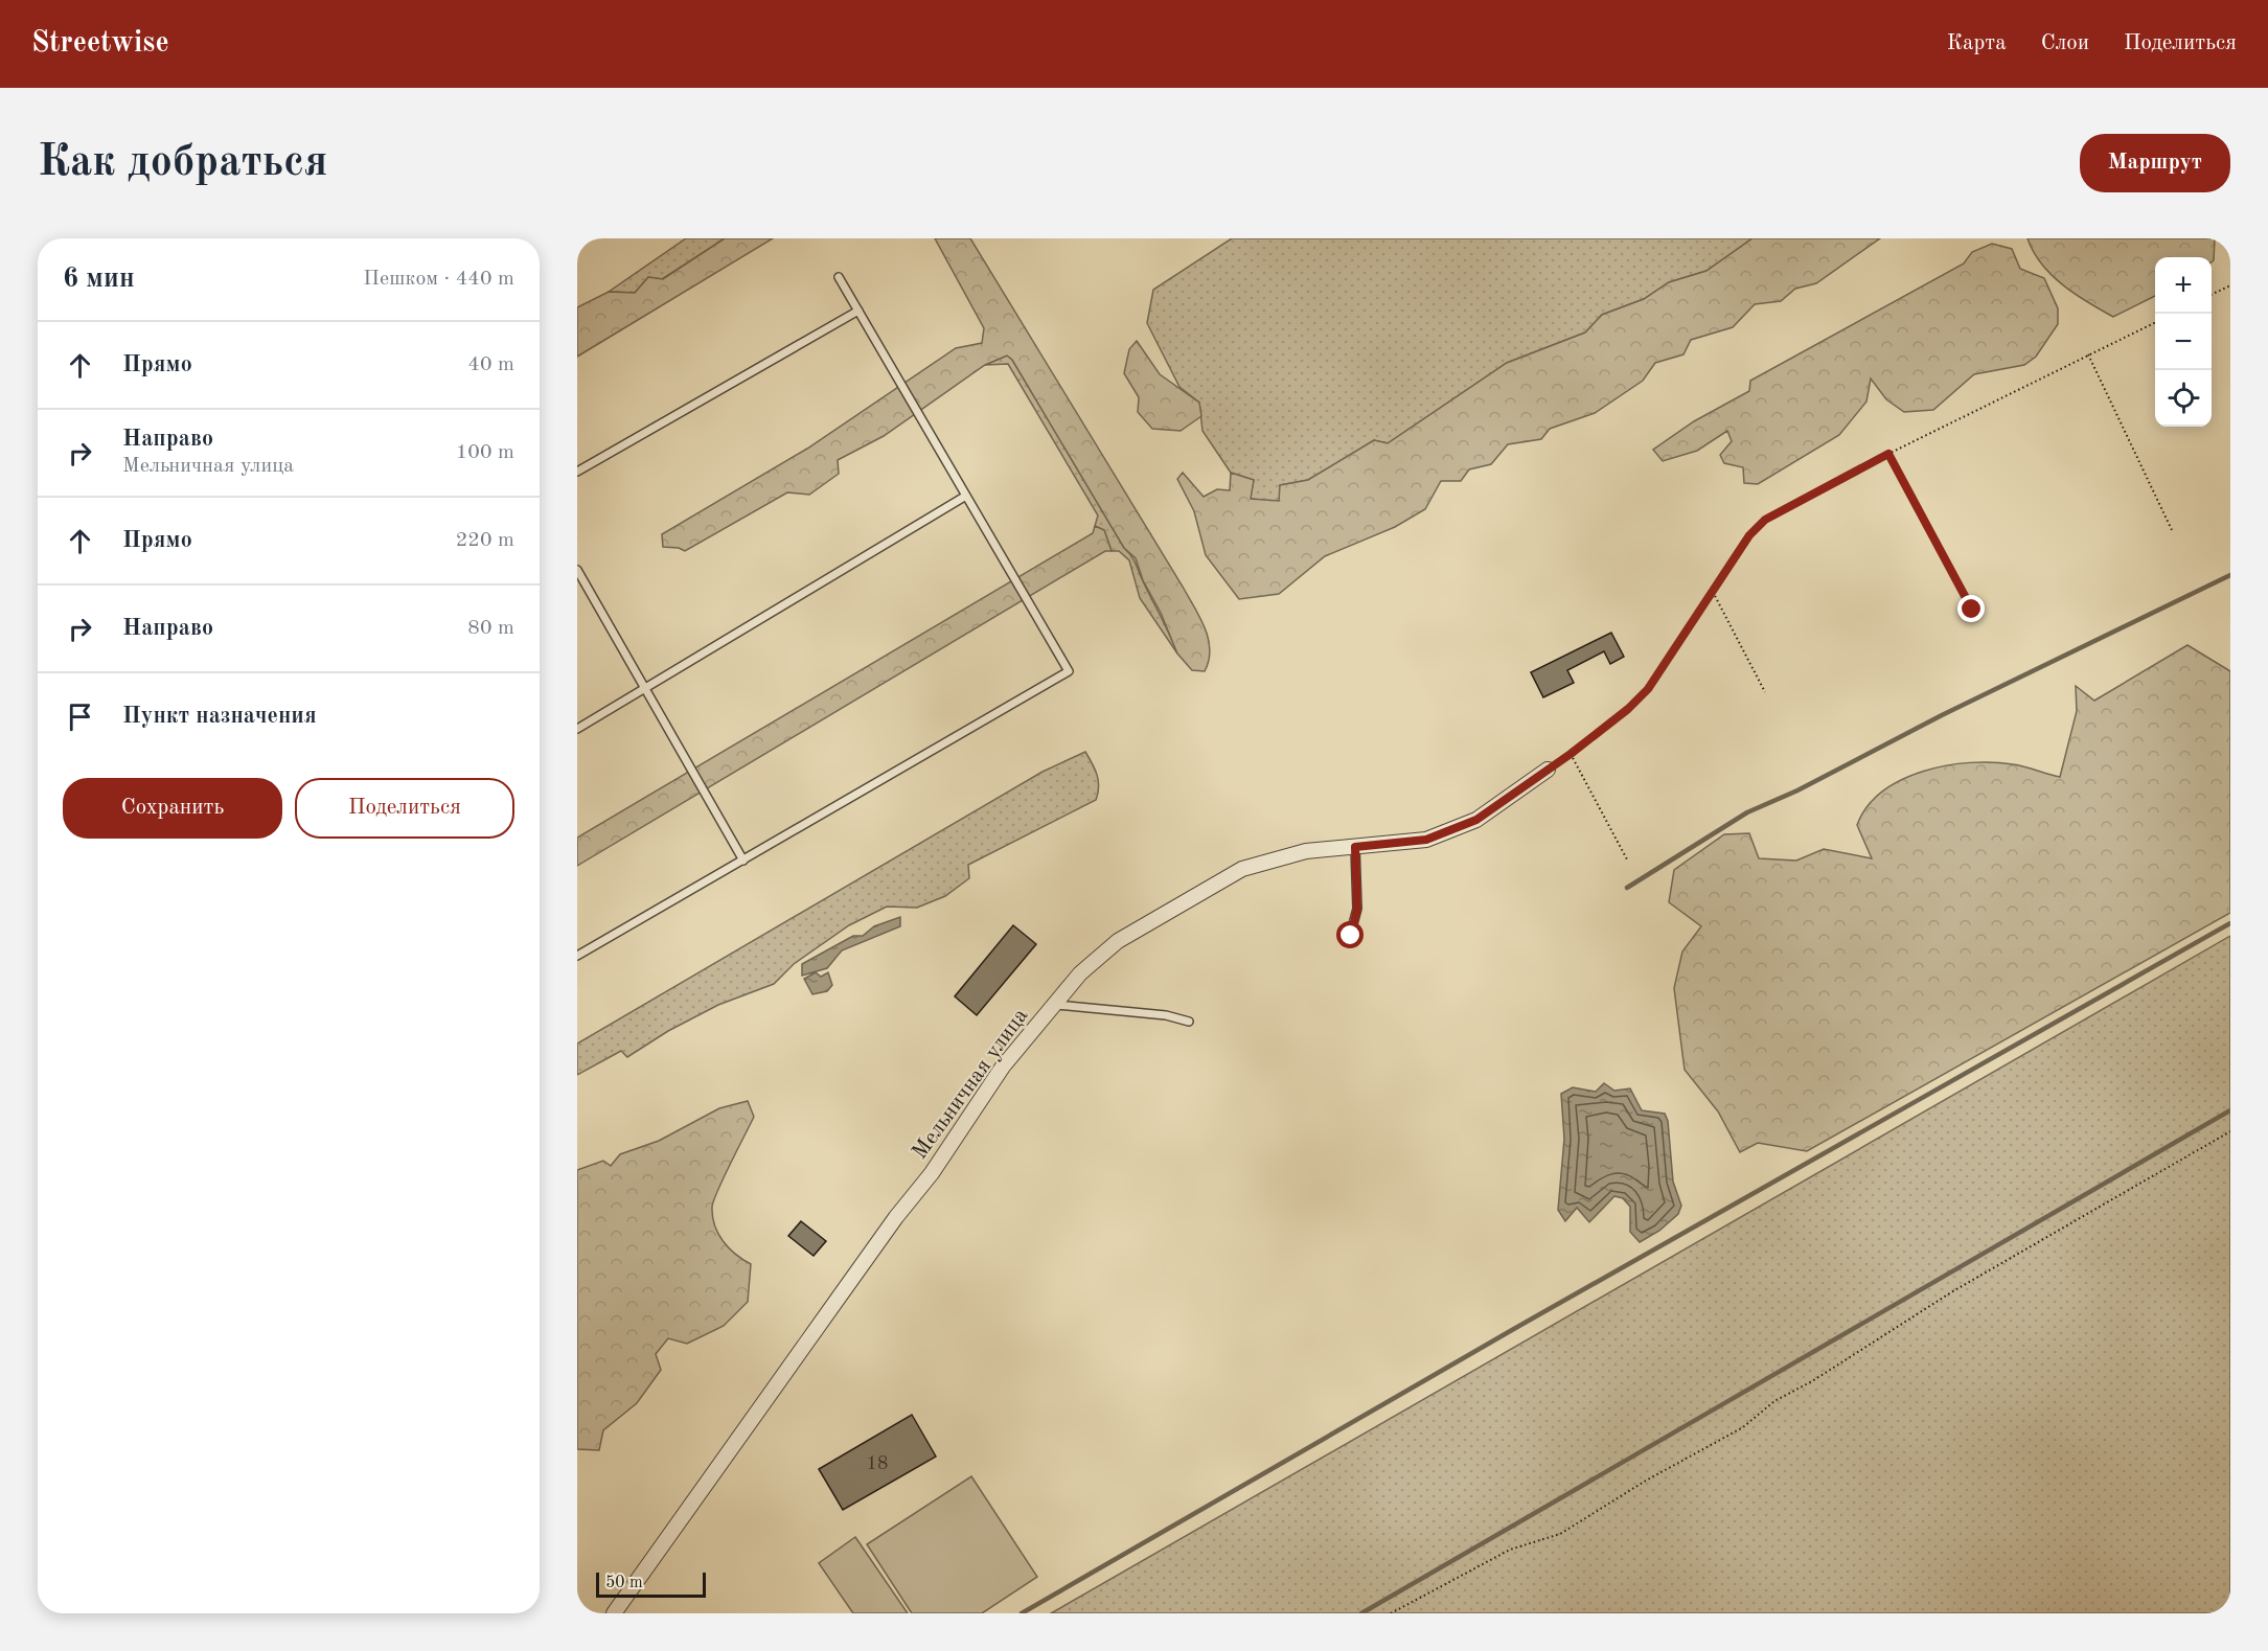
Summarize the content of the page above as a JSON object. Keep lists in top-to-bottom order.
{
  "streets": {
    "street": ["Мельничная улица"]
  },
  "house_numbers": ["18"],
  "scale_bar": "50 m",
  "page": {
    "header": "Streetwise",
    "nav": ["Карта", "Слои", "Поделиться"],
    "buttons": [
      "Маршрут",
      ["Сохранить", "Поделиться"]
    ],
    "title": "Как добраться",
    "heading": ["6 мин", "Пешком · 440 m"],
    "map_buttons": ["+", "−"],
    "list": [
      ["Прямо", "40 m"],
      ["Направо", "Мельничная улица", "100 m"],
      ["Прямо", "220 m"],
      ["Направо", "80 m"],
      "Пункт назначения"
    ],
    "scale": "50 m"
  }
}
